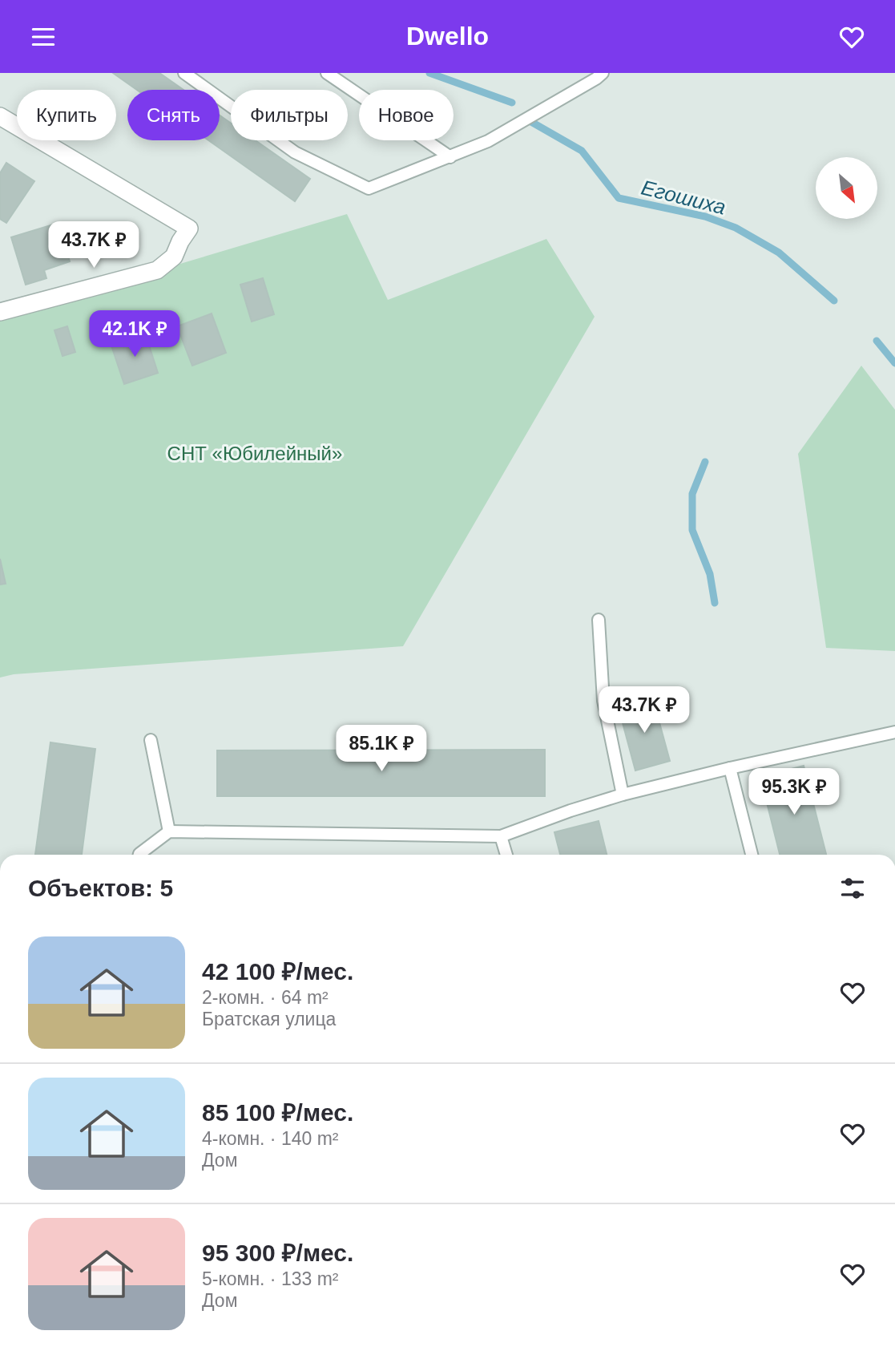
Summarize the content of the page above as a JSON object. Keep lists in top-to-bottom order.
{
  "water": ["Егошиха"],
  "parks": ["СНТ «Юбилейный»"],
  "north": "bottom right",
  "page": {
    "header": "Dwello",
    "chip": [
      "Купить",
      "Снять",
      "Фильтры",
      "Новое"
    ],
    "price": [
      "43.7K ₽",
      "42.1K ₽",
      "43.7K ₽",
      "85.1K ₽",
      "95.3K ₽"
    ],
    "heading": "Объектов: 5",
    "list": [
      {
        "name": "42 100 ₽/мес.",
        "note": "2-комн. · 64 m² · Братская улица"
      },
      {
        "name": "85 100 ₽/мес.",
        "note": "4-комн. · 140 m² · Дом"
      },
      {
        "name": "95 300 ₽/мес.",
        "note": "5-комн. · 133 m² · Дом"
      }
    ]
  }
}
